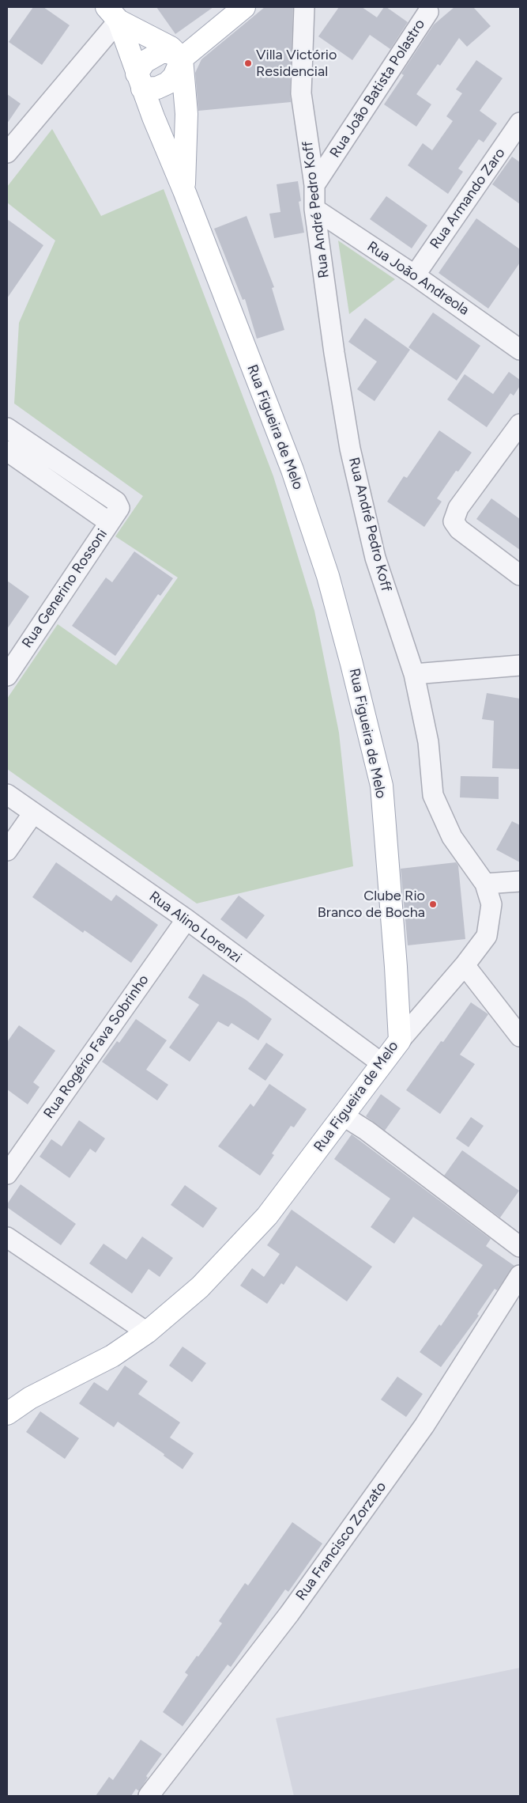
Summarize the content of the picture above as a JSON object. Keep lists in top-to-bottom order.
{
  "streets": {
    "main road": ["Rua Figueira de Melo"],
    "street": [
      "Rua João Batista Polastro",
      "Rua Armando Zaro",
      "Rua André Pedro Koff",
      "Rua João Andreola",
      "Rua Generino Rossoni",
      "Rua Alino Lorenzi",
      "Rua Rogério Fava Sobrinho",
      "Rua Francisco Zorzato"
    ]
  },
  "crossings": [
    ["Rua João Batista Polastro", "Rua André Pedro Koff"],
    ["Rua Armando Zaro", "Rua João Andreola"],
    ["Rua André Pedro Koff", "Rua João Andreola"],
    ["Rua André Pedro Koff", "Rua Figueira de Melo"],
    ["Rua Figueira de Melo", "Rua Alino Lorenzi"],
    ["Rua Alino Lorenzi", "Rua Rogério Fava Sobrinho"]
  ],
  "places": ["Villa Victório Residencial", "Clube Rio Branco de Bocha"]
}
